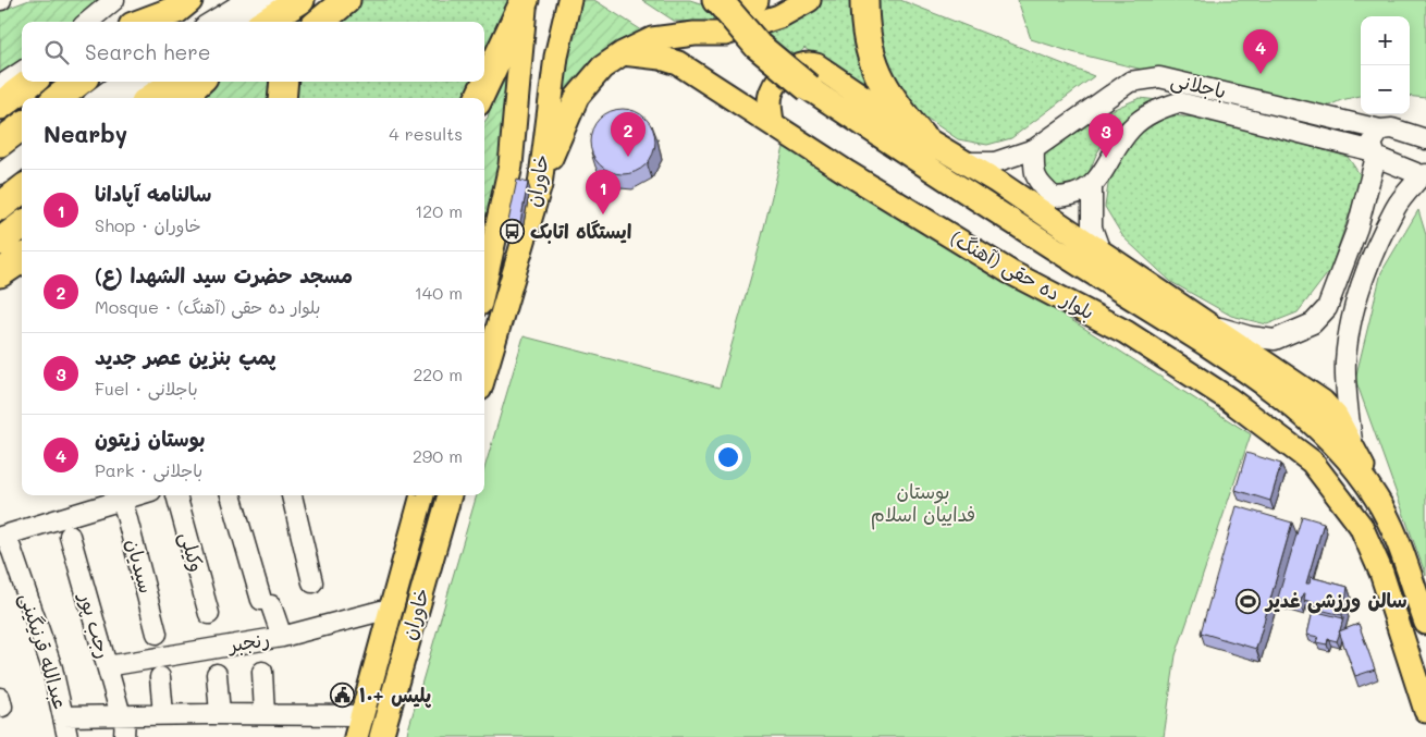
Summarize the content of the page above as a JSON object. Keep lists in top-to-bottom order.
{
  "streets": {
    "main road": ["خاوران", "بلوار ده حقی (آهنگ)"],
    "street": [
      "باجلانی",
      "وکیلی",
      "سیدیان",
      "رجب پور",
      "رنجبر",
      "عبدالله قرنیگینی"
    ]
  },
  "crossings": [
    ["خاوران", "رنجبر"],
    ["رجب پور", "رنجبر"]
  ],
  "parks": ["بوستان فداییان اسلام"],
  "places": {
    "bus stop": ["ایستگاه اتابک"],
    "sports": ["سالن ورزشی غدیر"],
    "public building": ["پلیس +۱۰"]
  },
  "page": {
    "map_buttons": ["+", "−"],
    "search": "Search here",
    "pins": [
      "4",
      "2",
      "3",
      "1"
    ],
    "heading": ["Nearby", "4 results"],
    "list": [
      {
        "mark": "1",
        "name": "سالنامه آپادانا",
        "note": "Shop · خاوران",
        "value": "120 m"
      },
      {
        "mark": "2",
        "name": "مسجد حضرت سید الشهدا (ع)",
        "note": "Mosque · بلوار ده حقی (آهنگ)",
        "value": "140 m"
      },
      {
        "mark": "3",
        "name": "پمپ بنزین عصر جدید",
        "note": "Fuel · باجلانی",
        "value": "220 m"
      },
      {
        "mark": "4",
        "name": "بوستان زیتون",
        "note": "Park · باجلانی",
        "value": "290 m"
      }
    ]
  }
}
